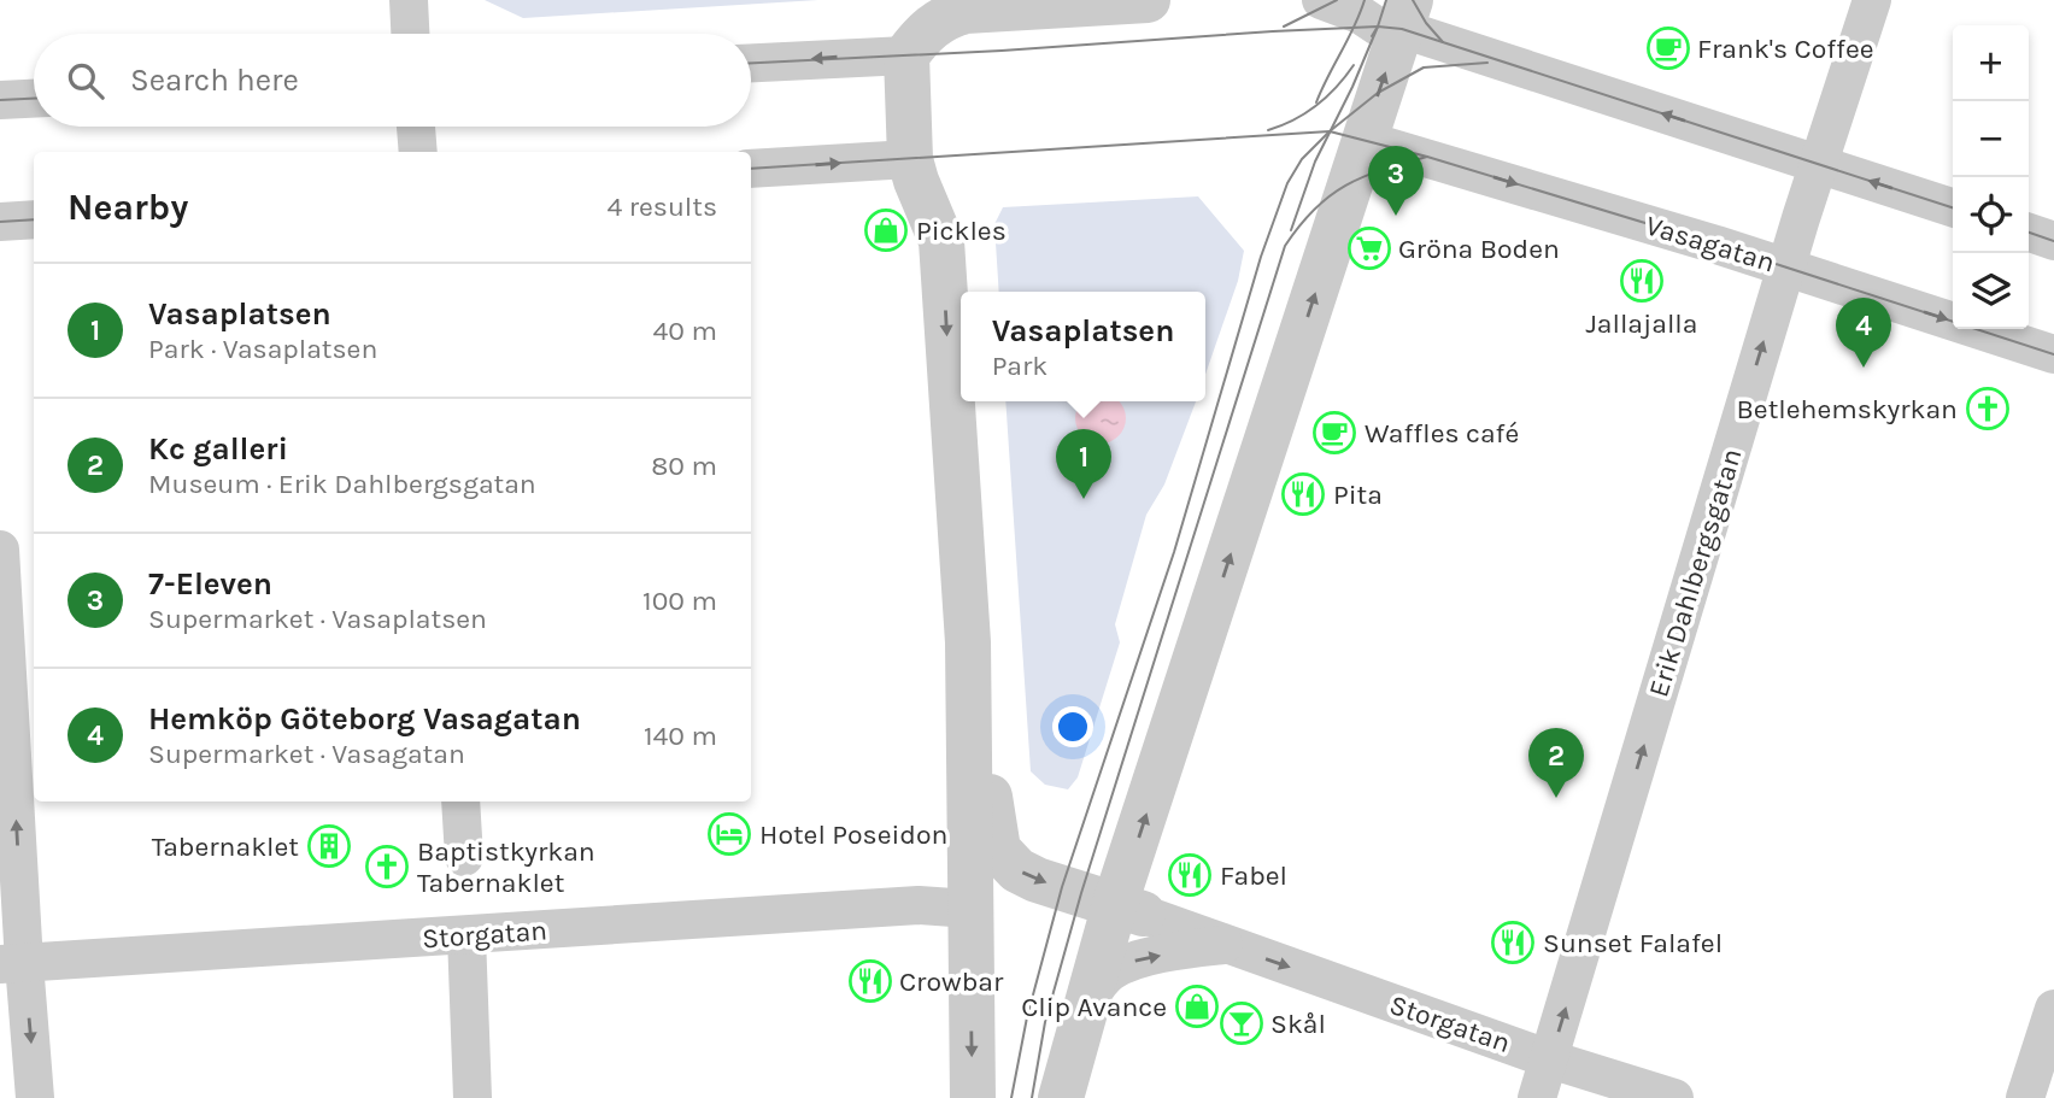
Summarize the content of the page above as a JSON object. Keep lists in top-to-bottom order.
{
  "streets": {
    "street": ["Vasagatan", "Erik Dahlbergsgatan", "Storgatan"]
  },
  "crossings": [
    ["Vasagatan", "Erik Dahlbergsgatan"],
    ["Erik Dahlbergsgatan", "Storgatan"]
  ],
  "one_way": ["Erik Dahlbergsgatan"],
  "places": {
    "cafe": ["Frank's Coffee", "Waffles café"],
    "shop": ["Pickles", "Clip Avance"],
    "supermarket": ["Gröna Boden"],
    "restaurant": [
      "Jallajalla",
      "Pita",
      "Fabel",
      "Sunset Falafel",
      "Crowbar"
    ],
    "church": ["Betlehemskyrkan", "Baptistkyrkan Tabernaklet"],
    "hotel": ["Hotel Poseidon"],
    "building": ["Tabernaklet"],
    "bar": ["Skål"]
  },
  "page": {
    "map_buttons": ["+", "−"],
    "search": "Search here",
    "pins": [
      "3",
      "4",
      "1",
      "2"
    ],
    "heading": ["Nearby", "4 results"],
    "list": [
      {
        "mark": "1",
        "name": "Vasaplatsen",
        "note": "Park · Vasaplatsen",
        "value": "40 m"
      },
      {
        "mark": "2",
        "name": "Kc galleri",
        "note": "Museum · Erik Dahlbergsgatan",
        "value": "80 m"
      },
      {
        "mark": "3",
        "name": "7-Eleven",
        "note": "Supermarket · Vasaplatsen",
        "value": "100 m"
      },
      {
        "mark": "4",
        "name": "Hemköp Göteborg Vasagatan",
        "note": "Supermarket · Vasagatan",
        "value": "140 m"
      }
    ],
    "popup": ["Vasaplatsen", "Park"]
  }
}
